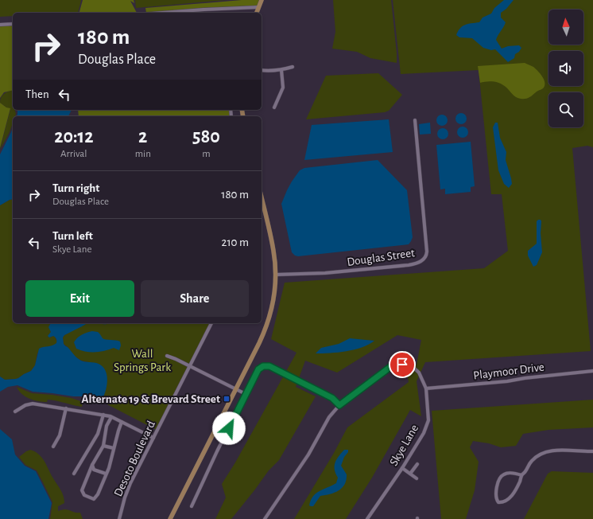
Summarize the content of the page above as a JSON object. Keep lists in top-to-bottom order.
{
  "streets": {
    "street": [
      "Douglas Street",
      "Playmoor Drive",
      "Skye Lane",
      "Desoto Boulevard"
    ]
  },
  "crossings": [
    ["Playmoor Drive", "Skye Lane"]
  ],
  "parks": ["Wall Springs Park"],
  "places": {
    "transit": ["Alternate 19 & Brevard Street"]
  },
  "north": "top",
  "page": {
    "turn": ["180 m", "Douglas Place"],
    "then": "Then",
    "eta": [
      "20:12",
      "Arrival",
      "2",
      "min",
      "580",
      "m"
    ],
    "list": [
      {
        "name": "Turn right",
        "note": "Douglas Place",
        "value": "180 m"
      },
      {
        "name": "Turn left",
        "note": "Skye Lane",
        "value": "210 m"
      }
    ],
    "buttons": ["Exit", "Share"]
  }
}
